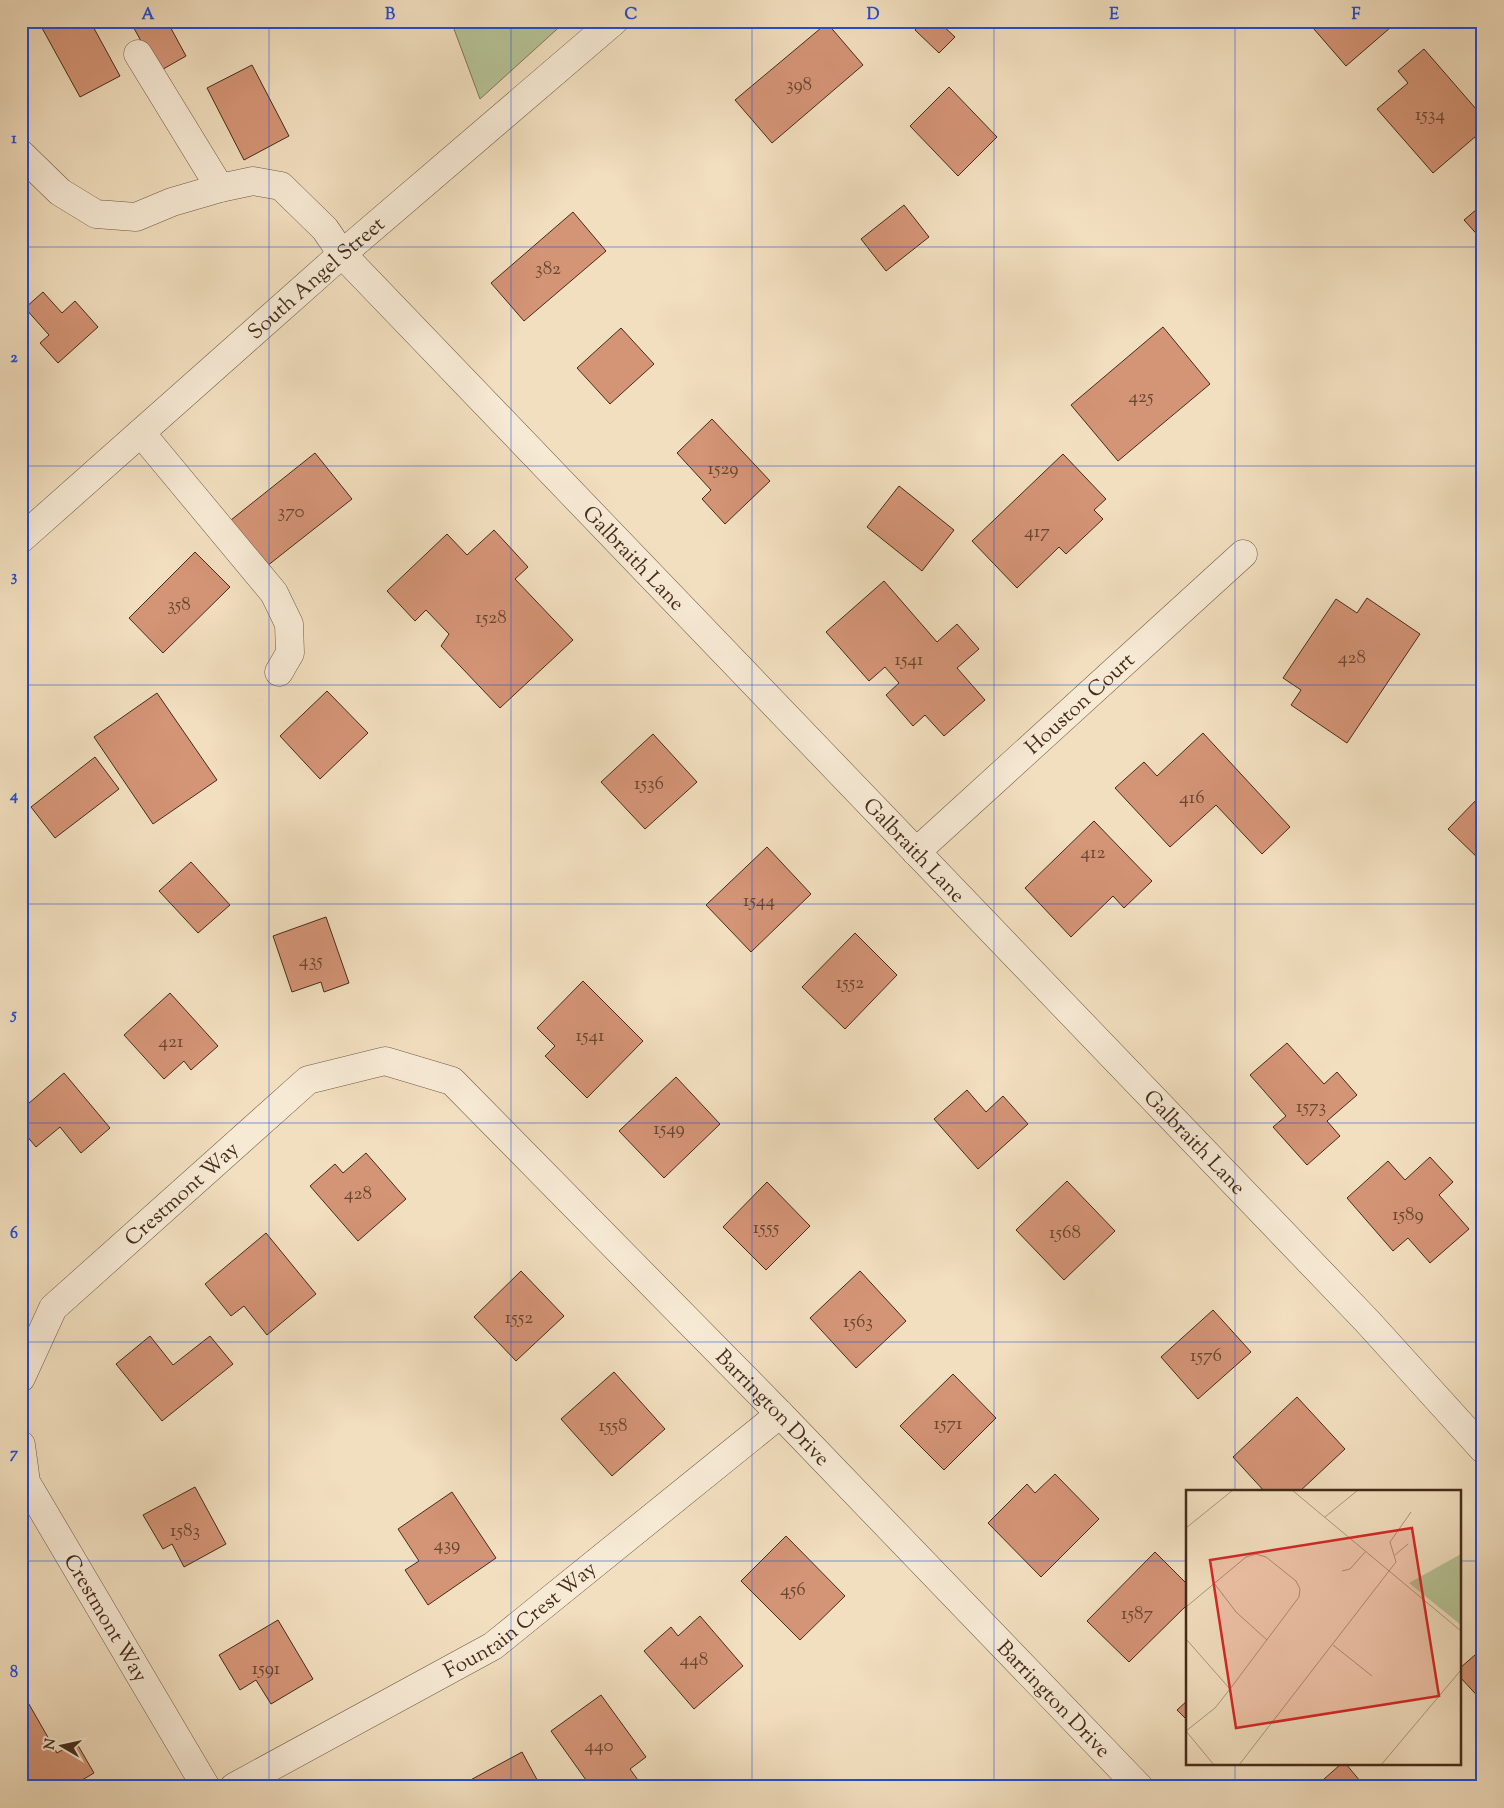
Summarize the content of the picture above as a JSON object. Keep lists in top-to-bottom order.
{
  "streets": {
    "street": [
      "South Angel Street",
      "Galbraith Lane",
      "Houston Court",
      "Crestmont Way",
      "Barrington Drive",
      "Fountain Crest Way"
    ]
  },
  "crossings": [
    ["South Angel Street", "Galbraith Lane"],
    ["Galbraith Lane", "Houston Court"],
    ["Crestmont Way", "Barrington Drive"],
    ["Barrington Drive", "Fountain Crest Way"]
  ],
  "house_numbers": [
    "398",
    "1534",
    "382",
    "425",
    "1529",
    "370",
    "417",
    "358",
    "1528",
    "428",
    "1541",
    "1536",
    "416",
    "412",
    "1544",
    "435",
    "1552",
    "1541",
    "421",
    "1573",
    "1549",
    "428",
    "1589",
    "1555",
    "1568",
    "1552",
    "1563",
    "1576",
    "1571",
    "1558",
    "1583",
    "439",
    "456",
    "1587",
    "448",
    "1591",
    "440"
  ],
  "north": "left",
  "grid": {
    "columns": [
      "A",
      "B",
      "C",
      "D",
      "E",
      "F"
    ],
    "rows": [
      "1",
      "2",
      "3",
      "4",
      "5",
      "6",
      "7",
      "8"
    ]
  }
}
